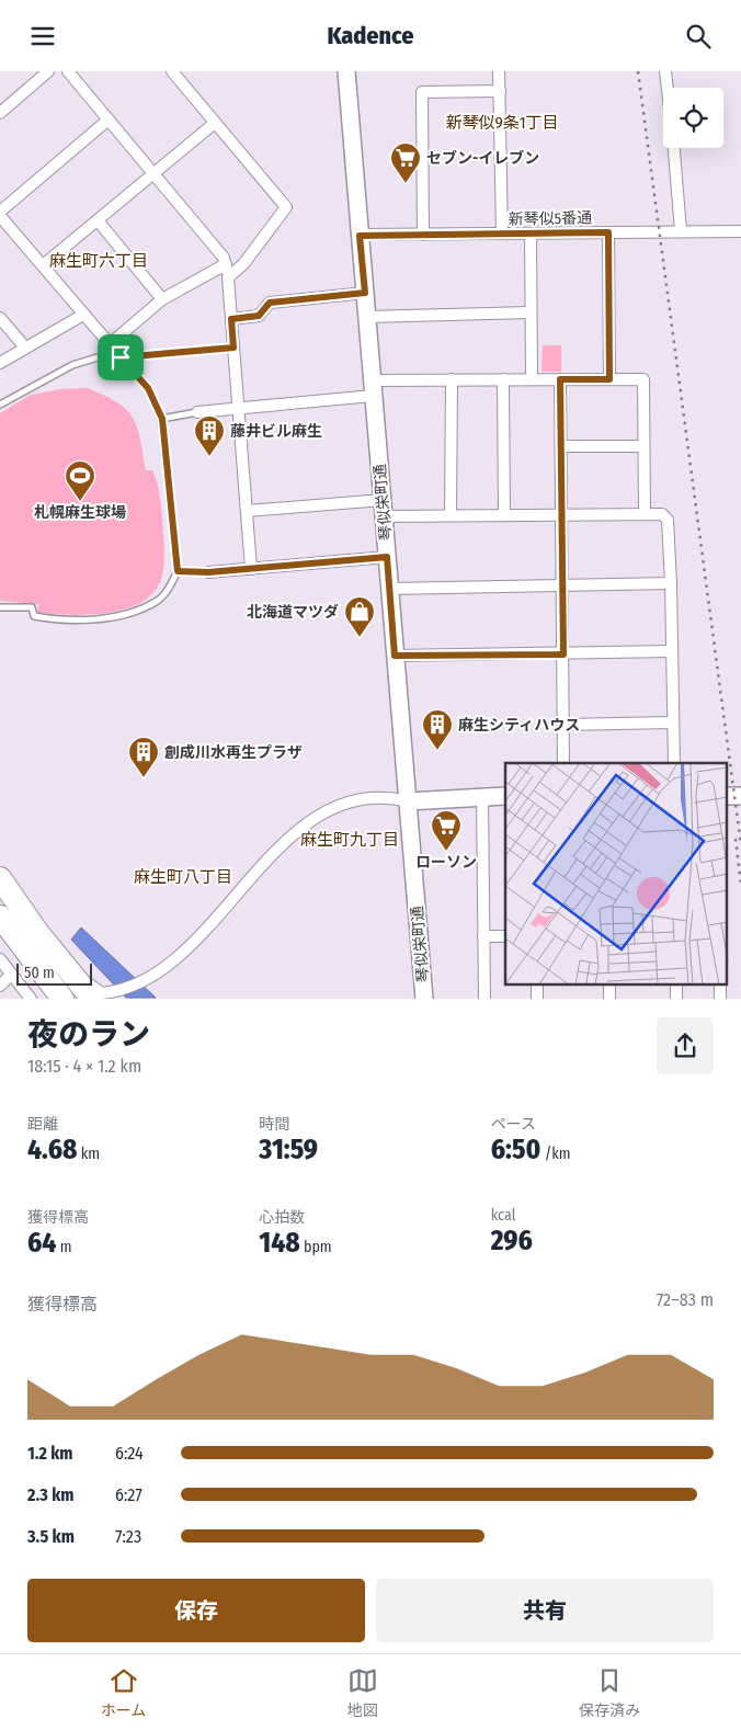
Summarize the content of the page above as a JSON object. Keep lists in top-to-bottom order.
{
  "streets": {
    "main road": ["琴似栄町通"],
    "street": ["新琴似5番通"]
  },
  "crossings": [
    ["新琴似5番通", "琴似栄町通"]
  ],
  "districts": [
    "新琴似9条1丁目",
    "麻生町六丁目",
    "麻生町九丁目",
    "麻生町八丁目"
  ],
  "places": {
    "supermarket": ["セブン-イレブン", "ローソン"],
    "building": ["藤井ビル麻生", "麻生シティハウス", "創成川水再生プラザ"],
    "sports": ["札幌麻生球場"],
    "shop": ["北海道マツダ"]
  },
  "scale_bar": "50 m",
  "page": {
    "header": "Kadence",
    "scale": "50 m",
    "heading": ["夜のラン", "18:15 · 4 × 1.2 km"],
    "stats": [
      ["距離", "4.68 km"],
      ["時間", "31:59"],
      ["ペース", "6:50 /km"],
      ["獲得標高", "64 m"],
      ["心拍数", "148 bpm"],
      ["kcal", "296"]
    ],
    "chart": ["獲得標高", "72–83 m"],
    "list": [
      {
        "name": "1.2 km",
        "note": "6:24"
      },
      {
        "name": "2.3 km",
        "note": "6:27"
      },
      {
        "name": "3.5 km",
        "note": "7:23"
      }
    ],
    "buttons": ["保存", "共有"],
    "tabs": ["ホーム", "地図", "保存済み"]
  }
}
